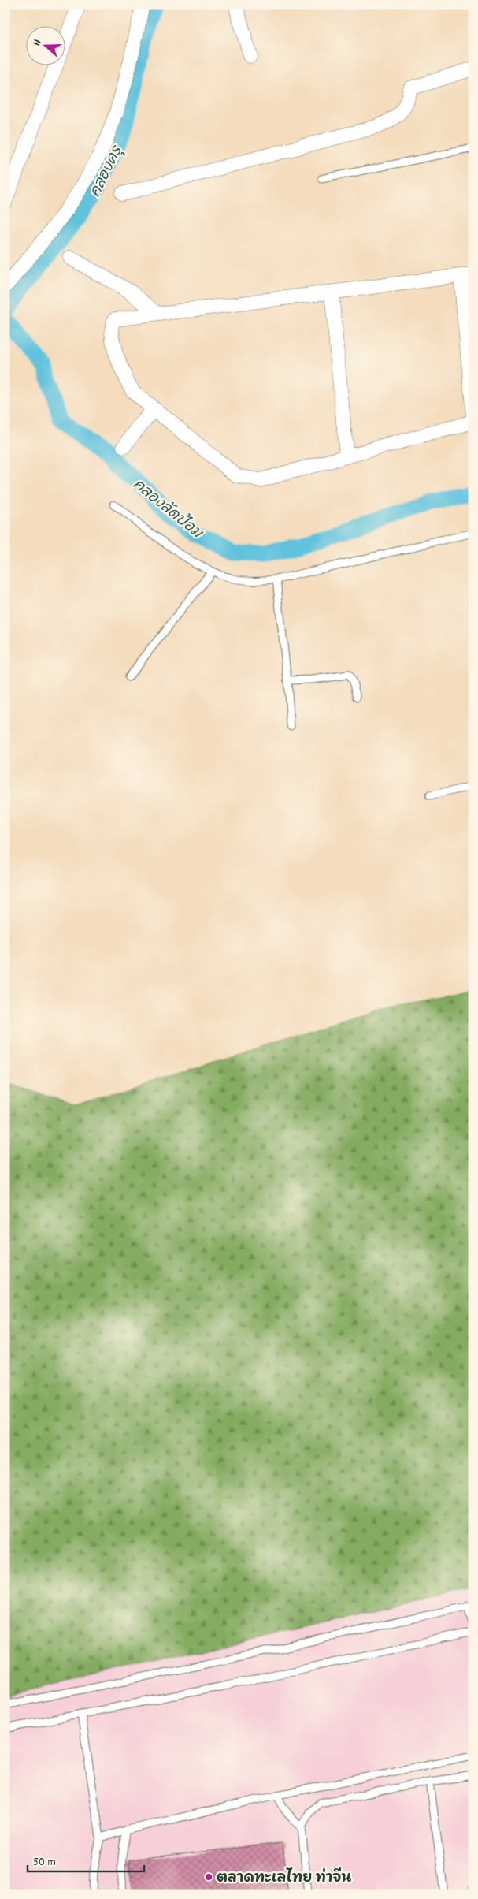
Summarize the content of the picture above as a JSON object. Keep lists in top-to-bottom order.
{
  "water": ["คลองครุ", "คลองลัดป้อม"],
  "places": ["ตลาดทะเลไทย ท่าจีน"],
  "scale_bar": "50 m",
  "north": "left"
}
